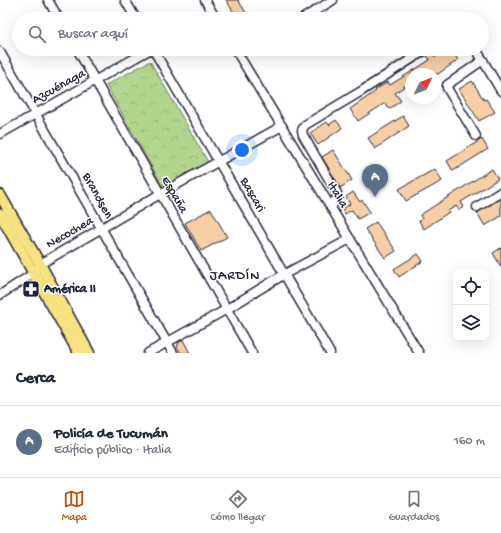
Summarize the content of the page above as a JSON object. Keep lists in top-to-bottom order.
{
  "streets": {
    "street": [
      "Azcuénaga",
      "España",
      "Bascari",
      "Italia",
      "Brandsen",
      "Necochea"
    ]
  },
  "crossings": [
    ["Azcuénaga", "España"],
    ["Azcuénaga", "Brandsen"],
    ["España", "Necochea"],
    ["Bascari", "Necochea"],
    ["Italia", "Necochea"],
    ["Brandsen", "Necochea"]
  ],
  "districts": ["JARDÍN"],
  "places": {
    "pharmacy": ["América II"]
  },
  "north": "top right",
  "page": {
    "search": "Buscar aquí",
    "pins": "A",
    "heading": "Cerca",
    "list": [
      {
        "mark": "A",
        "name": "Policía de Tucumán",
        "note": "Edificio público · Italia",
        "value": "160 m"
      }
    ],
    "nav": ["Mapa", "Cómo llegar", "Guardados"]
  }
}
